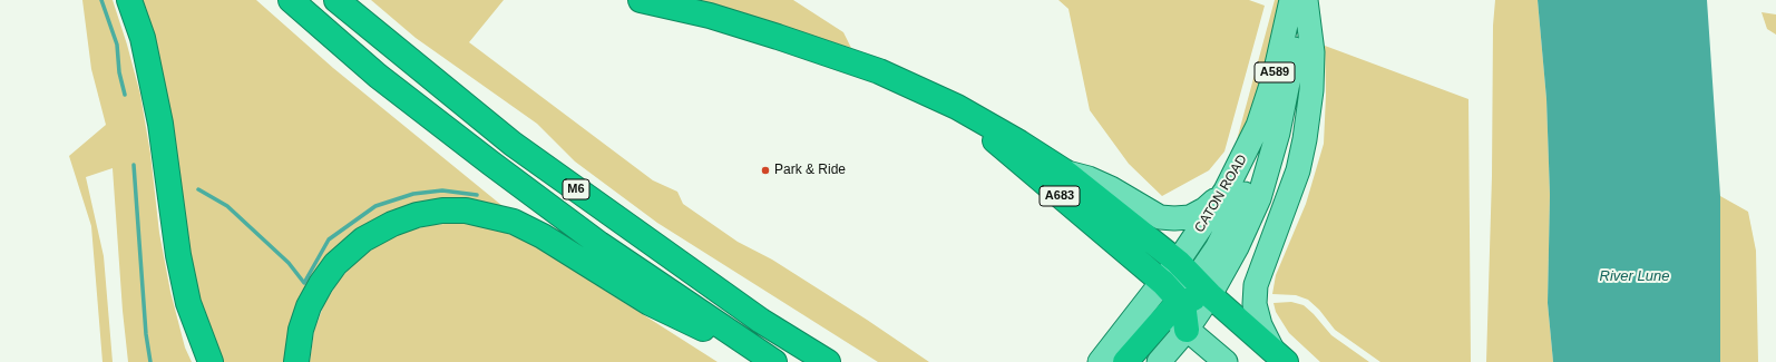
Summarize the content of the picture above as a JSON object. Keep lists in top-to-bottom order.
{
  "streets": {
    "highway": ["M6", "A683"],
    "main road": ["A589", "CATON ROAD"]
  },
  "crossings": [
    ["A589", "A683"],
    ["CATON ROAD", "A683"]
  ],
  "water": ["River Lune"],
  "places": ["Park & Ride"]
}
